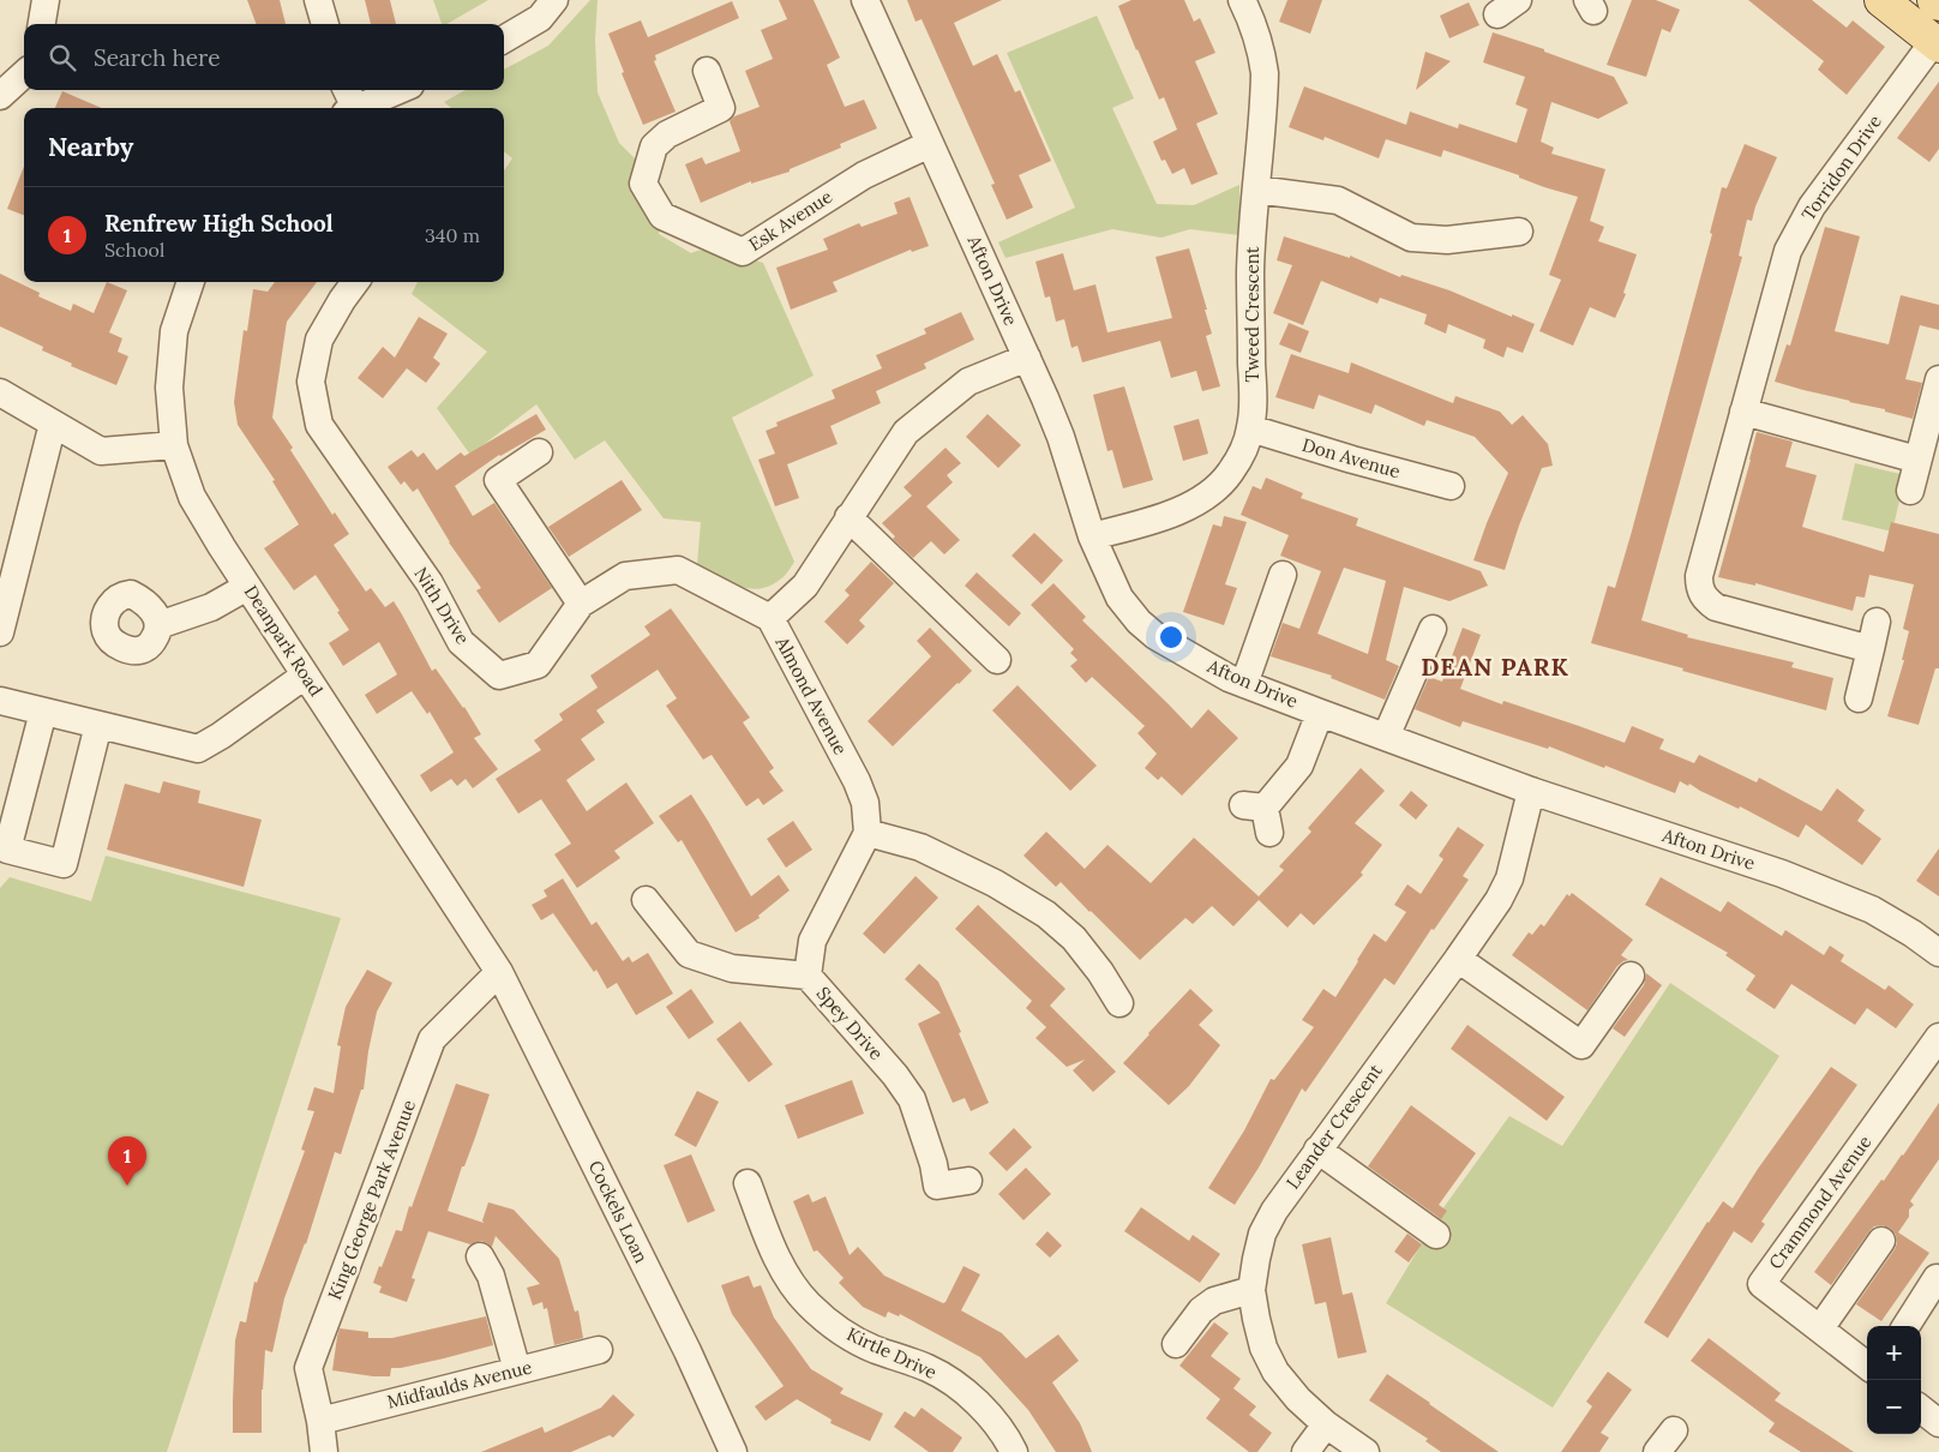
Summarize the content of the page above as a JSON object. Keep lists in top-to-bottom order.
{
  "streets": {
    "street": [
      "Torridon Drive",
      "Esk Avenue",
      "Afton Drive",
      "Tweed Crescent",
      "Don Avenue",
      "Nith Drive",
      "Deanpark Road",
      "Almond Avenue",
      "Spey Drive",
      "Leander Crescent",
      "King George Park Avenue",
      "Crammond Avenue",
      "Cockels Loan",
      "Kirtle Drive",
      "Midfaulds Avenue"
    ]
  },
  "crossings": [
    ["Esk Avenue", "Afton Drive"],
    ["Afton Drive", "Tweed Crescent"],
    ["Afton Drive", "Almond Avenue"],
    ["Afton Drive", "Leander Crescent"],
    ["Tweed Crescent", "Don Avenue"],
    ["Nith Drive", "Almond Avenue"],
    ["Deanpark Road", "King George Park Avenue"],
    ["Deanpark Road", "Cockels Loan"],
    ["Almond Avenue", "Spey Drive"],
    ["King George Park Avenue", "Cockels Loan"],
    ["King George Park Avenue", "Midfaulds Avenue"]
  ],
  "districts": ["DEAN PARK"],
  "page": {
    "search": "Search here",
    "heading": "Nearby",
    "list": [
      {
        "mark": "1",
        "name": "Renfrew High School",
        "note": "School",
        "value": "340 m"
      }
    ],
    "pins": "1",
    "map_buttons": ["+", "−"]
  }
}
